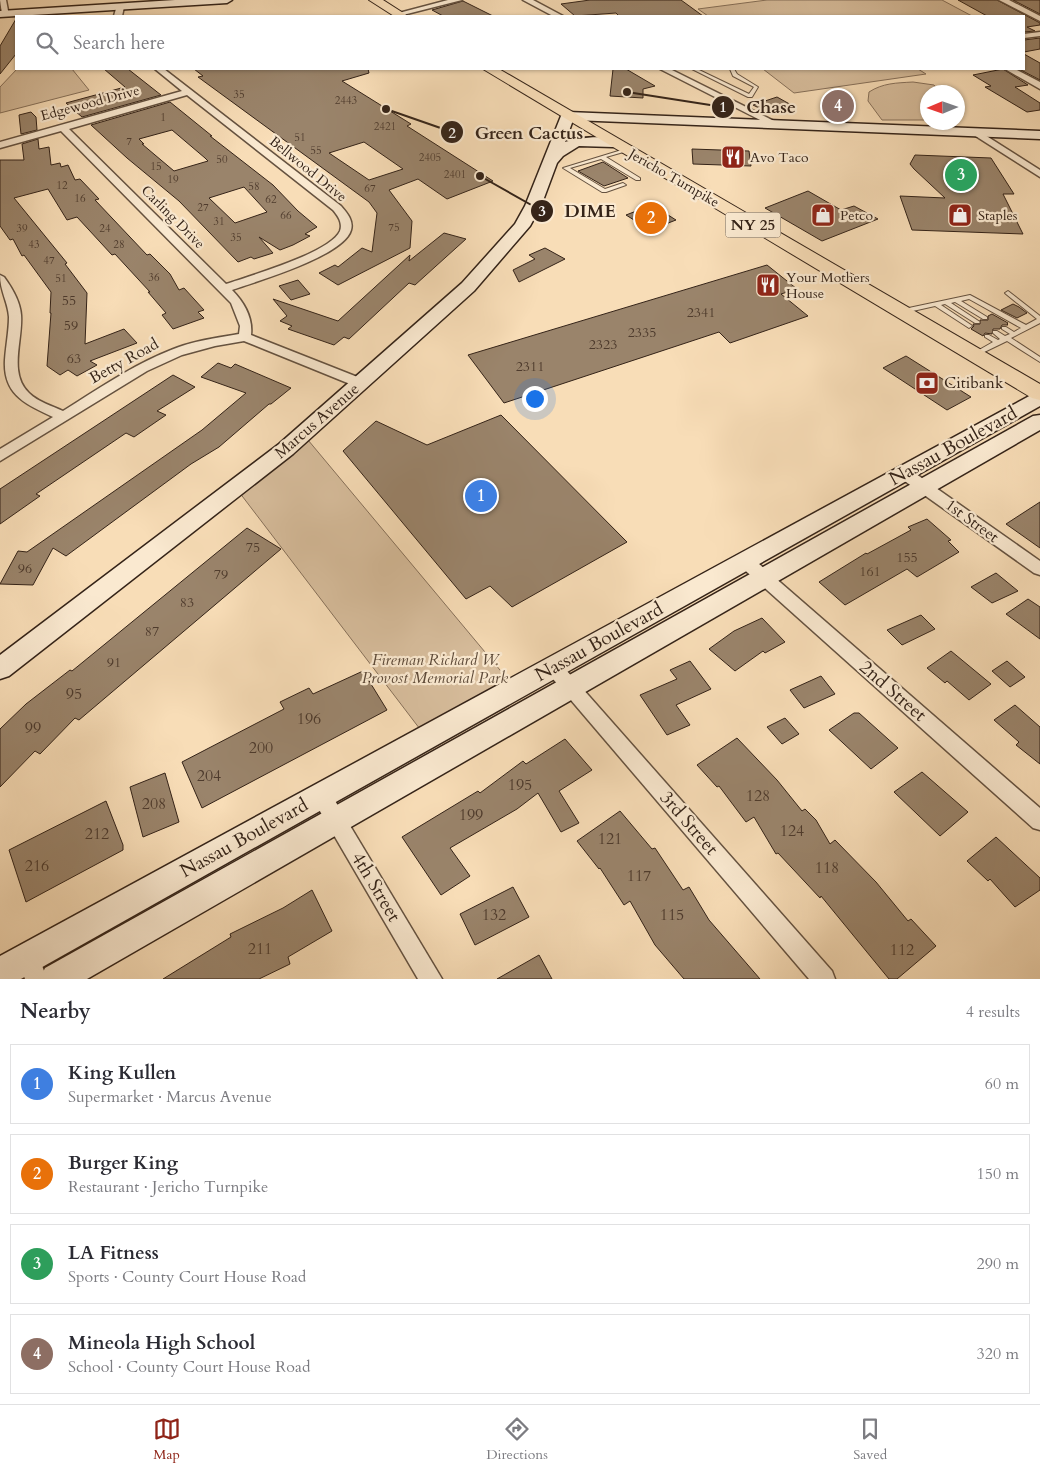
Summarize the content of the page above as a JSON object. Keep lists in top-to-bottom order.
{
  "streets": {
    "main road": [
      "Jericho Turnpike",
      "NY 25",
      "Marcus Avenue",
      "Nassau Boulevard"
    ],
    "street": [
      "Edgewood Drive",
      "Bellwood Drive",
      "Carling Drive",
      "Betty Road",
      "1st Street",
      "2nd Street",
      "3rd Street",
      "4th Street"
    ]
  },
  "crossings": [
    ["Edgewood Drive", "Bellwood Drive"],
    ["Edgewood Drive", "Carling Drive"],
    ["Bellwood Drive", "Carling Drive"],
    ["Jericho Turnpike", "Marcus Avenue"],
    ["Carling Drive", "Betty Road"],
    ["Nassau Boulevard", "1st Street"],
    ["Nassau Boulevard", "2nd Street"],
    ["Nassau Boulevard", "3rd Street"],
    ["Nassau Boulevard", "4th Street"]
  ],
  "parks": ["Fireman Richard W. Provost Memorial Park"],
  "places": {
    "other": ["Chase", "Green Cactus", "DIME"],
    "restaurant": ["Avo Taco", "Your Mothers House"],
    "shop": ["Petco", "Staples"],
    "bank": ["Citibank"]
  },
  "house_numbers": [
    "35",
    "2443",
    "1",
    "2421",
    "51",
    "7",
    "55",
    "2405",
    "50",
    "15",
    "2401",
    "19",
    "12",
    "58",
    "67",
    "16",
    "62",
    "27",
    "66",
    "31",
    "75",
    "39",
    "24",
    "35",
    "43",
    "28",
    "47",
    "36",
    "51",
    "55",
    "2341",
    "59",
    "2335",
    "2323",
    "63",
    "2311",
    "75",
    "155",
    "96",
    "161",
    "79",
    "83",
    "87",
    "91",
    "95",
    "196",
    "99",
    "200",
    "204",
    "195",
    "128",
    "208",
    "199",
    "124",
    "212",
    "121",
    "216",
    "118",
    "117",
    "132",
    "115",
    "211",
    "112"
  ],
  "north": "left",
  "page": {
    "search": "Search here",
    "pins": [
      "4",
      "3",
      "2",
      "1"
    ],
    "heading": ["Nearby", "4 results"],
    "list": [
      {
        "mark": "1",
        "name": "King Kullen",
        "note": "Supermarket · Marcus Avenue",
        "value": "60 m"
      },
      {
        "mark": "2",
        "name": "Burger King",
        "note": "Restaurant · Jericho Turnpike",
        "value": "150 m"
      },
      {
        "mark": "3",
        "name": "LA Fitness",
        "note": "Sports · County Court House Road",
        "value": "290 m"
      },
      {
        "mark": "4",
        "name": "Mineola High School",
        "note": "School · County Court House Road",
        "value": "320 m"
      }
    ],
    "nav": ["Map", "Directions", "Saved"]
  }
}
